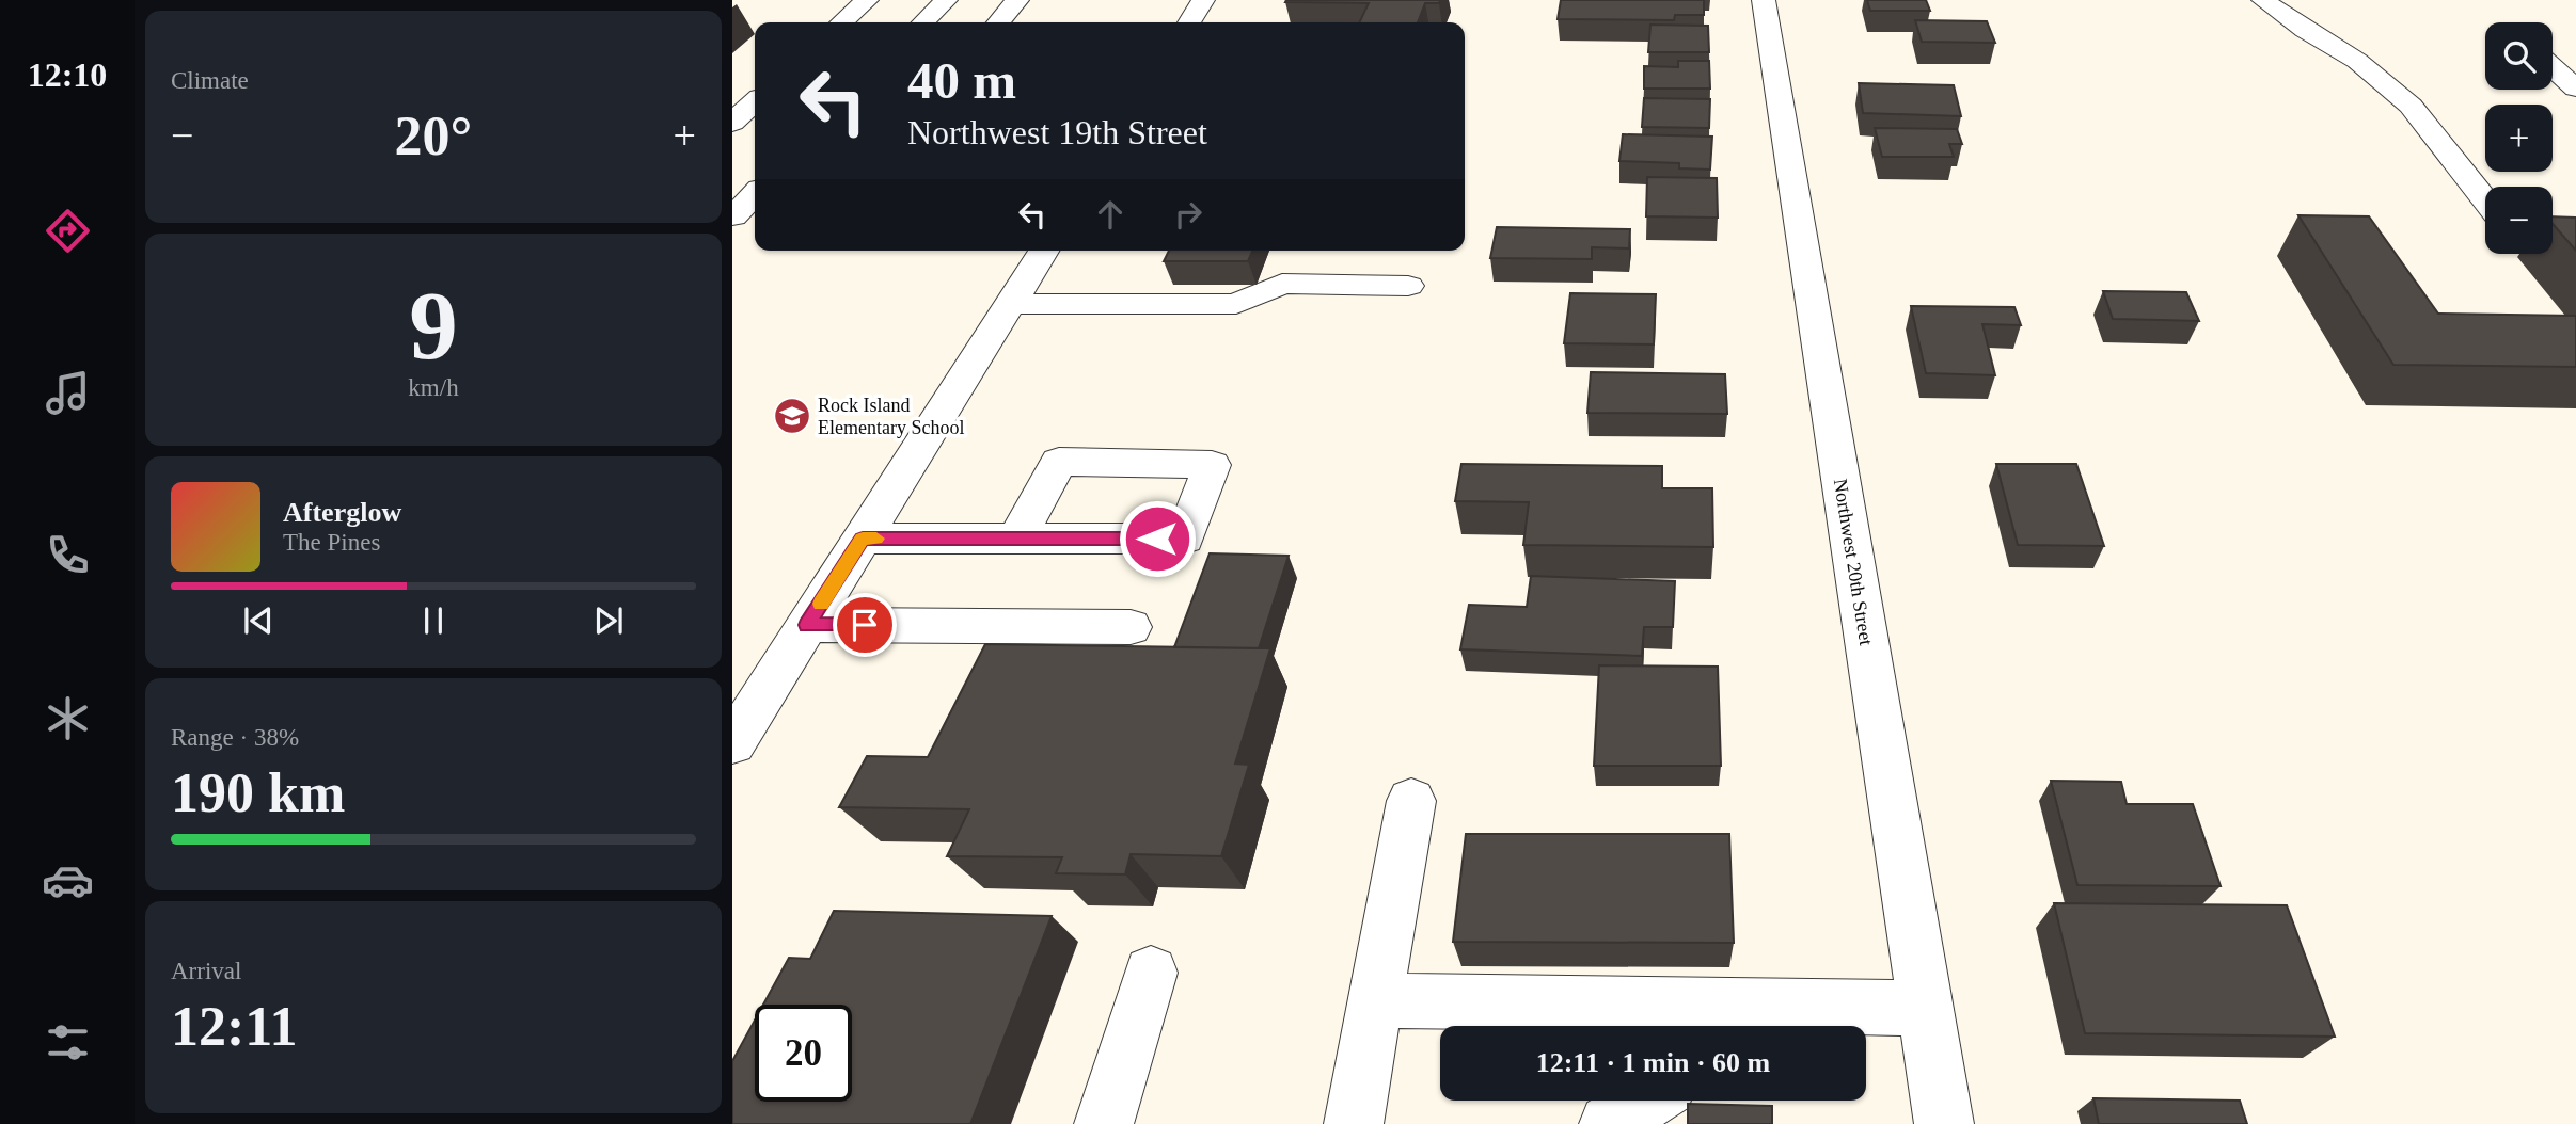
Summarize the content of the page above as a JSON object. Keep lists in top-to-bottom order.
{
  "streets": {
    "street": ["Northwest 20th Street"]
  },
  "places": {
    "school or university": ["Rock Island Elementary School"]
  },
  "page": {
    "tabs": "12:10",
    "tile": [
      "Climate",
      ["9", "km/h"],
      ["Range · 38%", "190 km"],
      ["Arrival", "12:11"]
    ],
    "map_buttons": ["+", "−"],
    "turn": ["40 m", "Northwest 19th Street"],
    "heat": ["−", "20°", "+"],
    "song": ["Afterglow", "The Pines"],
    "limit": "20",
    "trip": "12:11 · 1 min · 60 m"
  }
}
